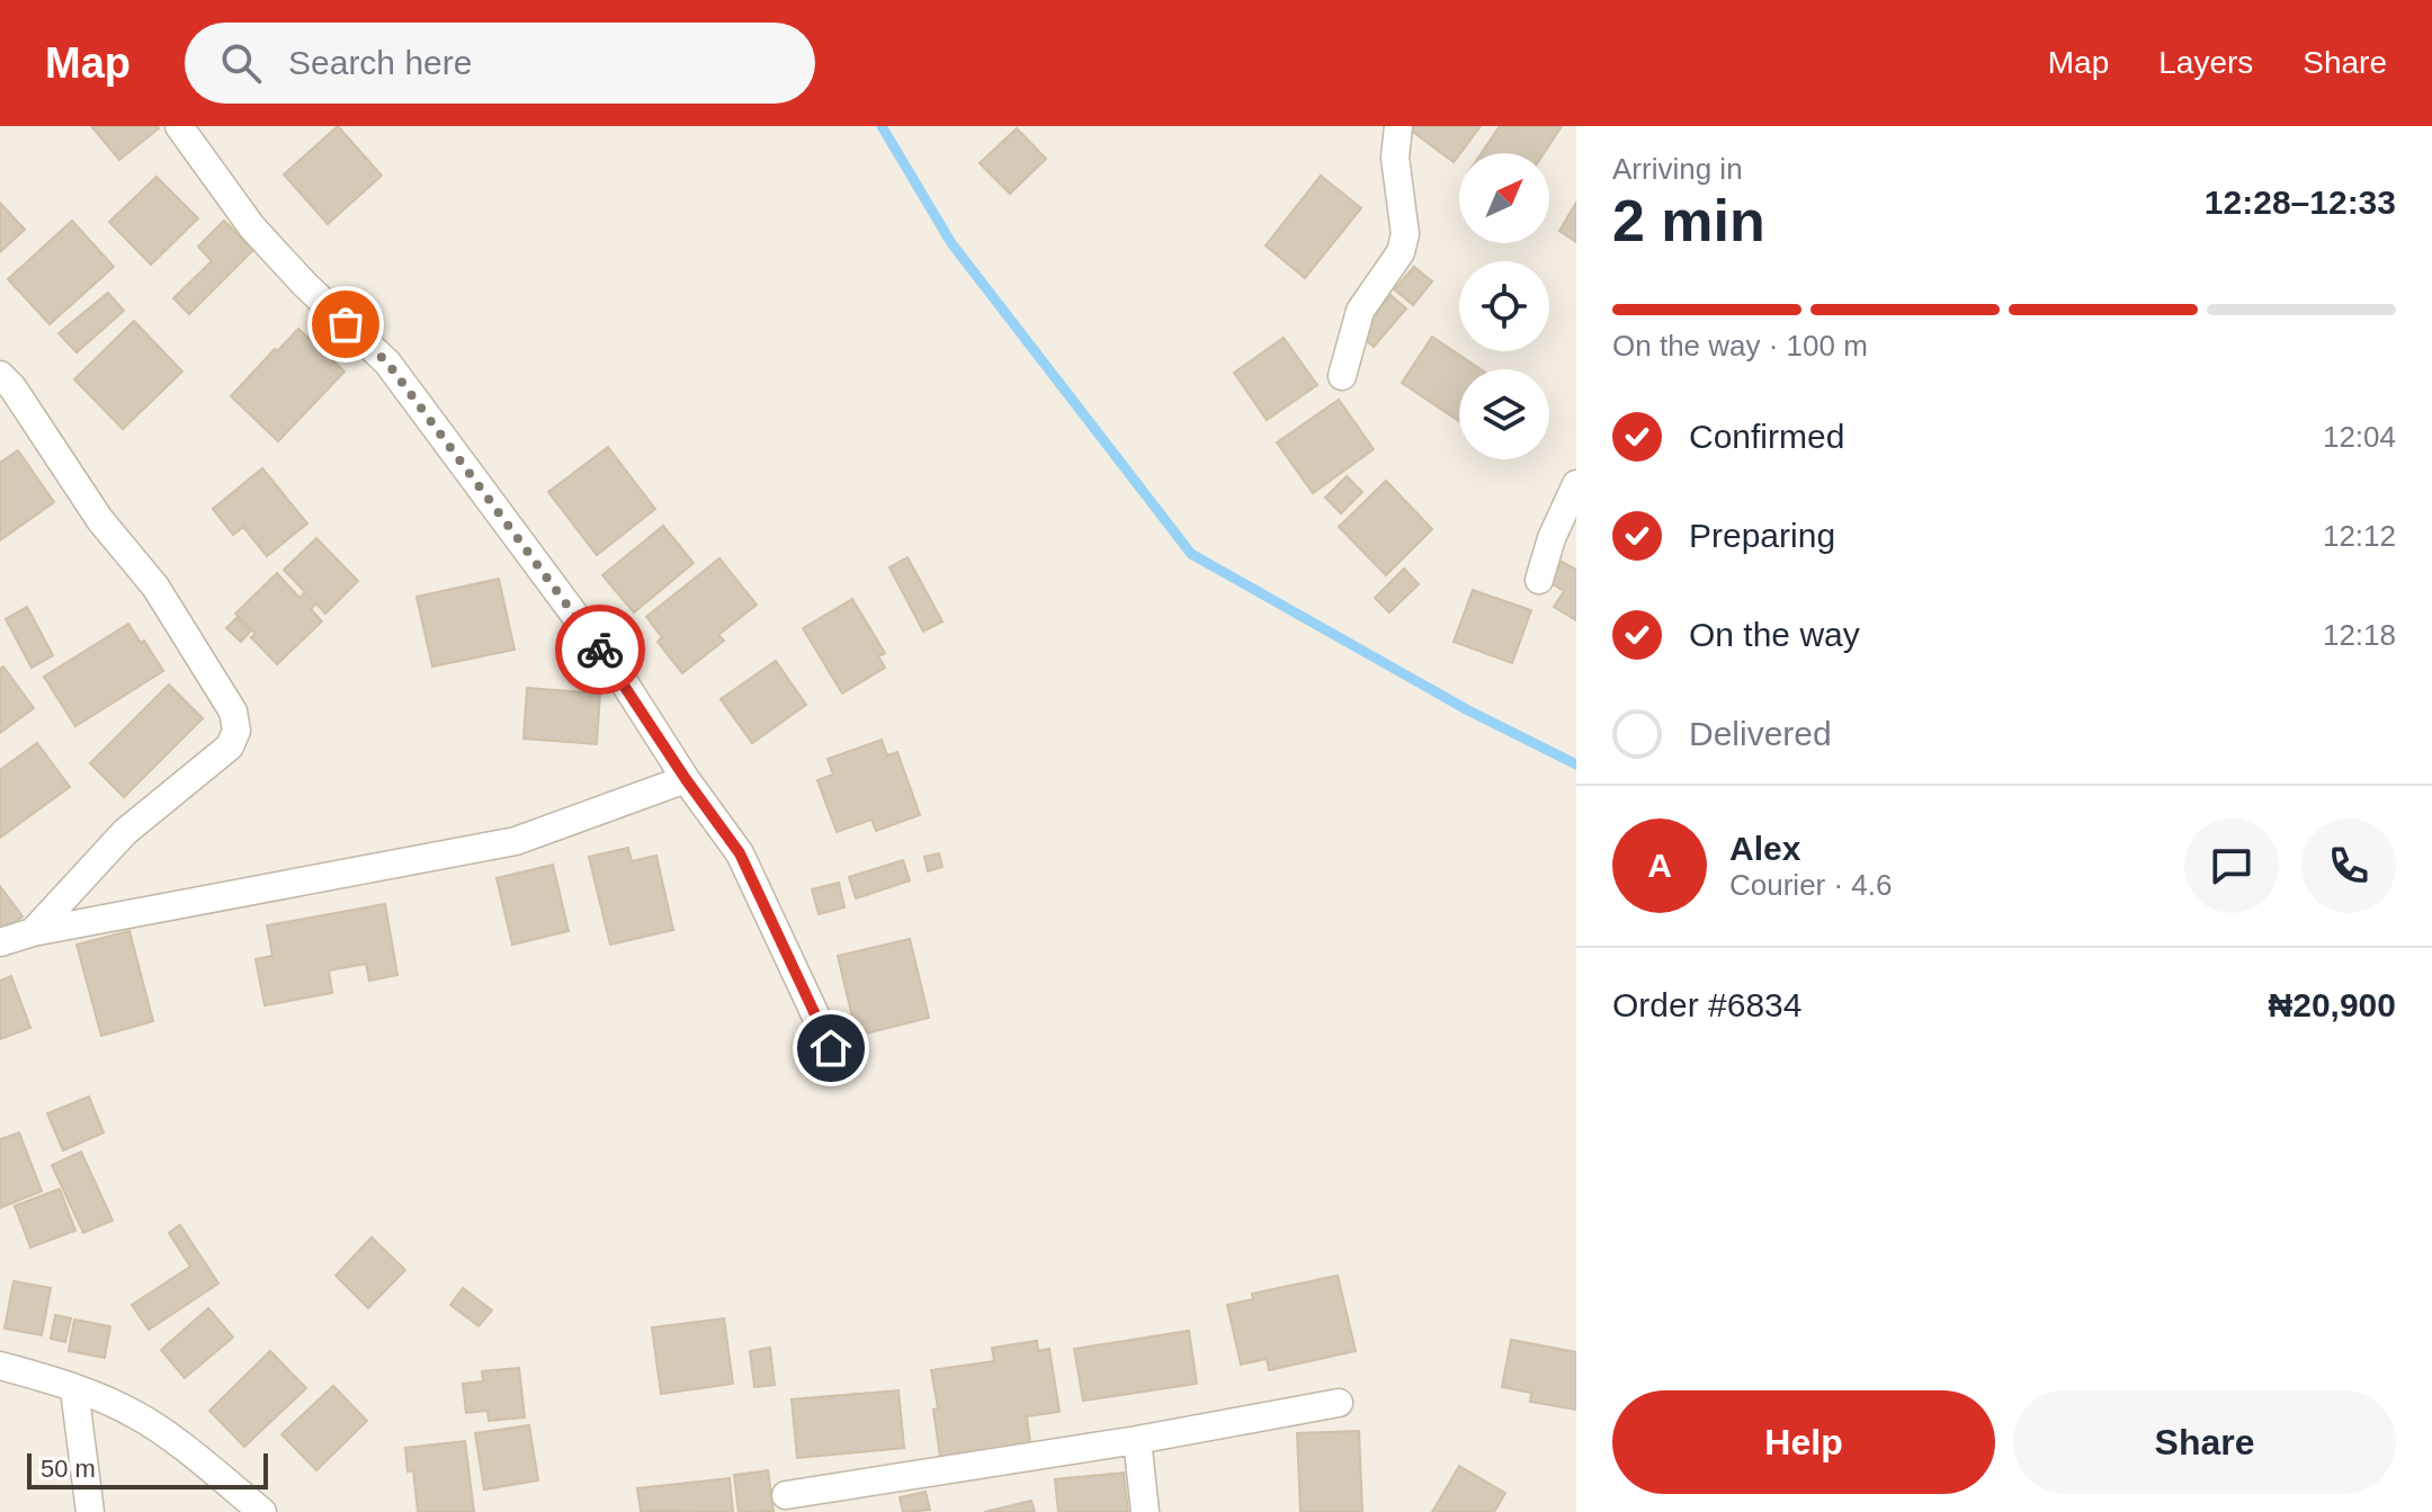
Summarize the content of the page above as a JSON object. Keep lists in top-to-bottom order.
{
  "scale_bar": "50 m",
  "north": "top right",
  "page": {
    "header": "Map",
    "search": "Search here",
    "nav": ["Map", "Layers", "Share"],
    "heading": ["2 min", "Arriving in", "12:28–12:33"],
    "panel": [
      "Alex",
      "Courier · 4.6",
      "Order #6834",
      "₦20,900"
    ],
    "bar": "On the way · 100 m",
    "list": [
      ["Confirmed", "12:04"],
      ["Preparing", "12:12"],
      ["On the way", "12:18"],
      "Delivered"
    ],
    "round": "A",
    "buttons": ["Help", "Share"],
    "scale": "50 m"
  }
}
